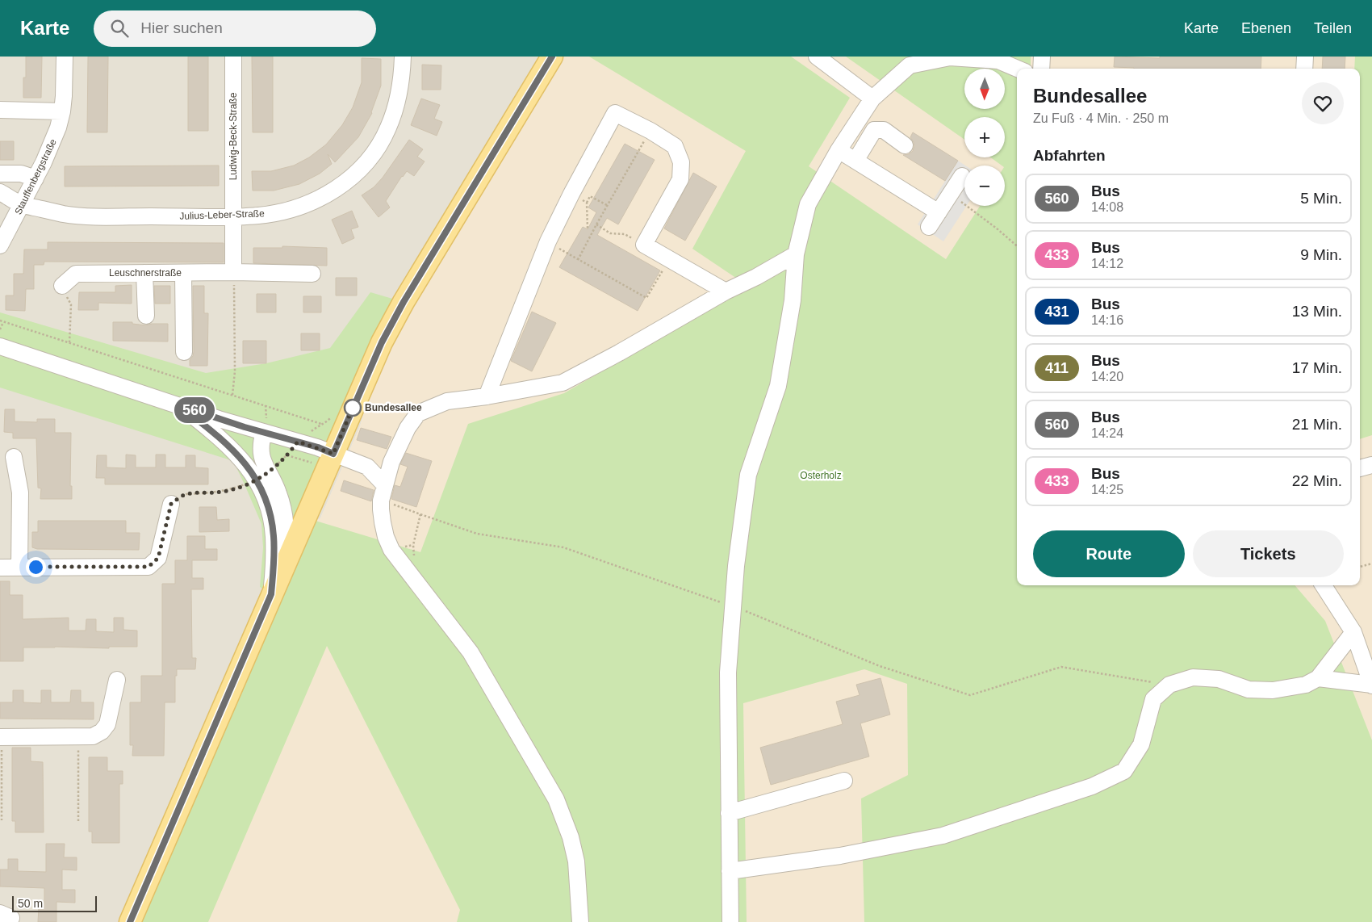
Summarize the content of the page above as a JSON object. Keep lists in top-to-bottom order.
{
  "streets": {
    "street": [
      "Ludwig-Beck-Straße",
      "Stauffenbergstraße",
      "Julius-Leber-Straße",
      "Leuschnerstraße"
    ]
  },
  "crossings": [
    ["Ludwig-Beck-Straße", "Julius-Leber-Straße"],
    ["Stauffenbergstraße", "Julius-Leber-Straße"]
  ],
  "parks": ["Osterholz"],
  "places": ["Bundesallee"],
  "lines": ["bus line 560"],
  "scale_bar": "50 m",
  "north": "bottom",
  "page": {
    "header": "Karte",
    "search": "Hier suchen",
    "nav": ["Karte", "Ebenen", "Teilen"],
    "on_map": "560",
    "map_buttons": ["+", "−"],
    "heading": [
      ["Bundesallee", "Zu Fuß · 4 Min. · 250 m"],
      "Abfahrten"
    ],
    "list": [
      {
        "mark": "560",
        "name": "Bus",
        "note": "14:08",
        "value": "5 Min."
      },
      {
        "mark": "433",
        "name": "Bus",
        "note": "14:12",
        "value": "9 Min."
      },
      {
        "mark": "431",
        "name": "Bus",
        "note": "14:16",
        "value": "13 Min."
      },
      {
        "mark": "411",
        "name": "Bus",
        "note": "14:20",
        "value": "17 Min."
      },
      {
        "mark": "560",
        "name": "Bus",
        "note": "14:24",
        "value": "21 Min."
      },
      {
        "mark": "433",
        "name": "Bus",
        "note": "14:25",
        "value": "22 Min."
      }
    ],
    "buttons": ["Route", "Tickets"],
    "scale": "50 m"
  }
}
